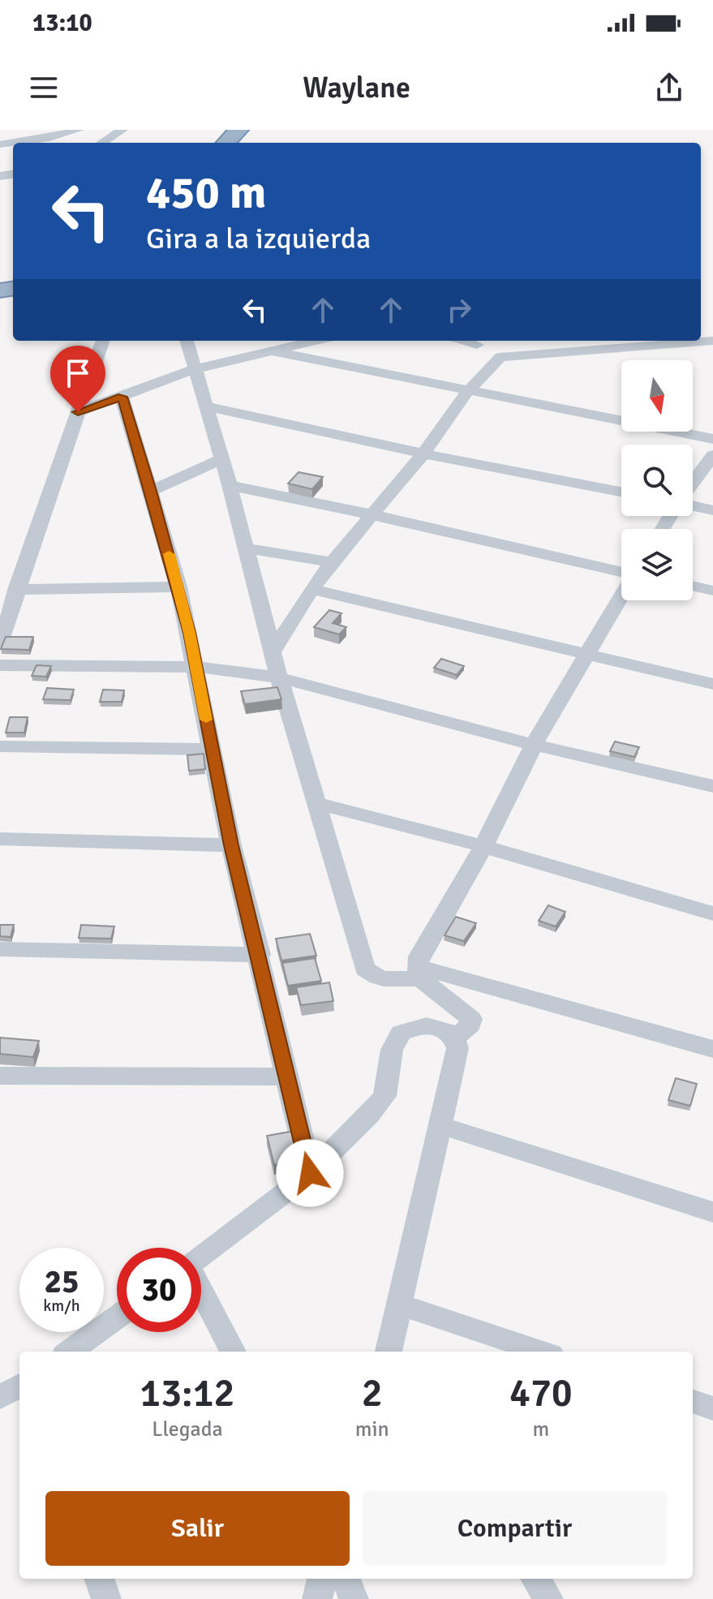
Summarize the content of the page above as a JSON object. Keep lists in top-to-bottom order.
{
  "north": "bottom",
  "page": {
    "status": "13:10",
    "header": "Waylane",
    "turn": ["450 m", "Gira a la izquierda"],
    "speed": "25 km/h",
    "limit": "30",
    "eta": [
      "13:12",
      "Llegada",
      "2",
      "min",
      "470",
      "m"
    ],
    "buttons": ["Salir", "Compartir"]
  }
}
